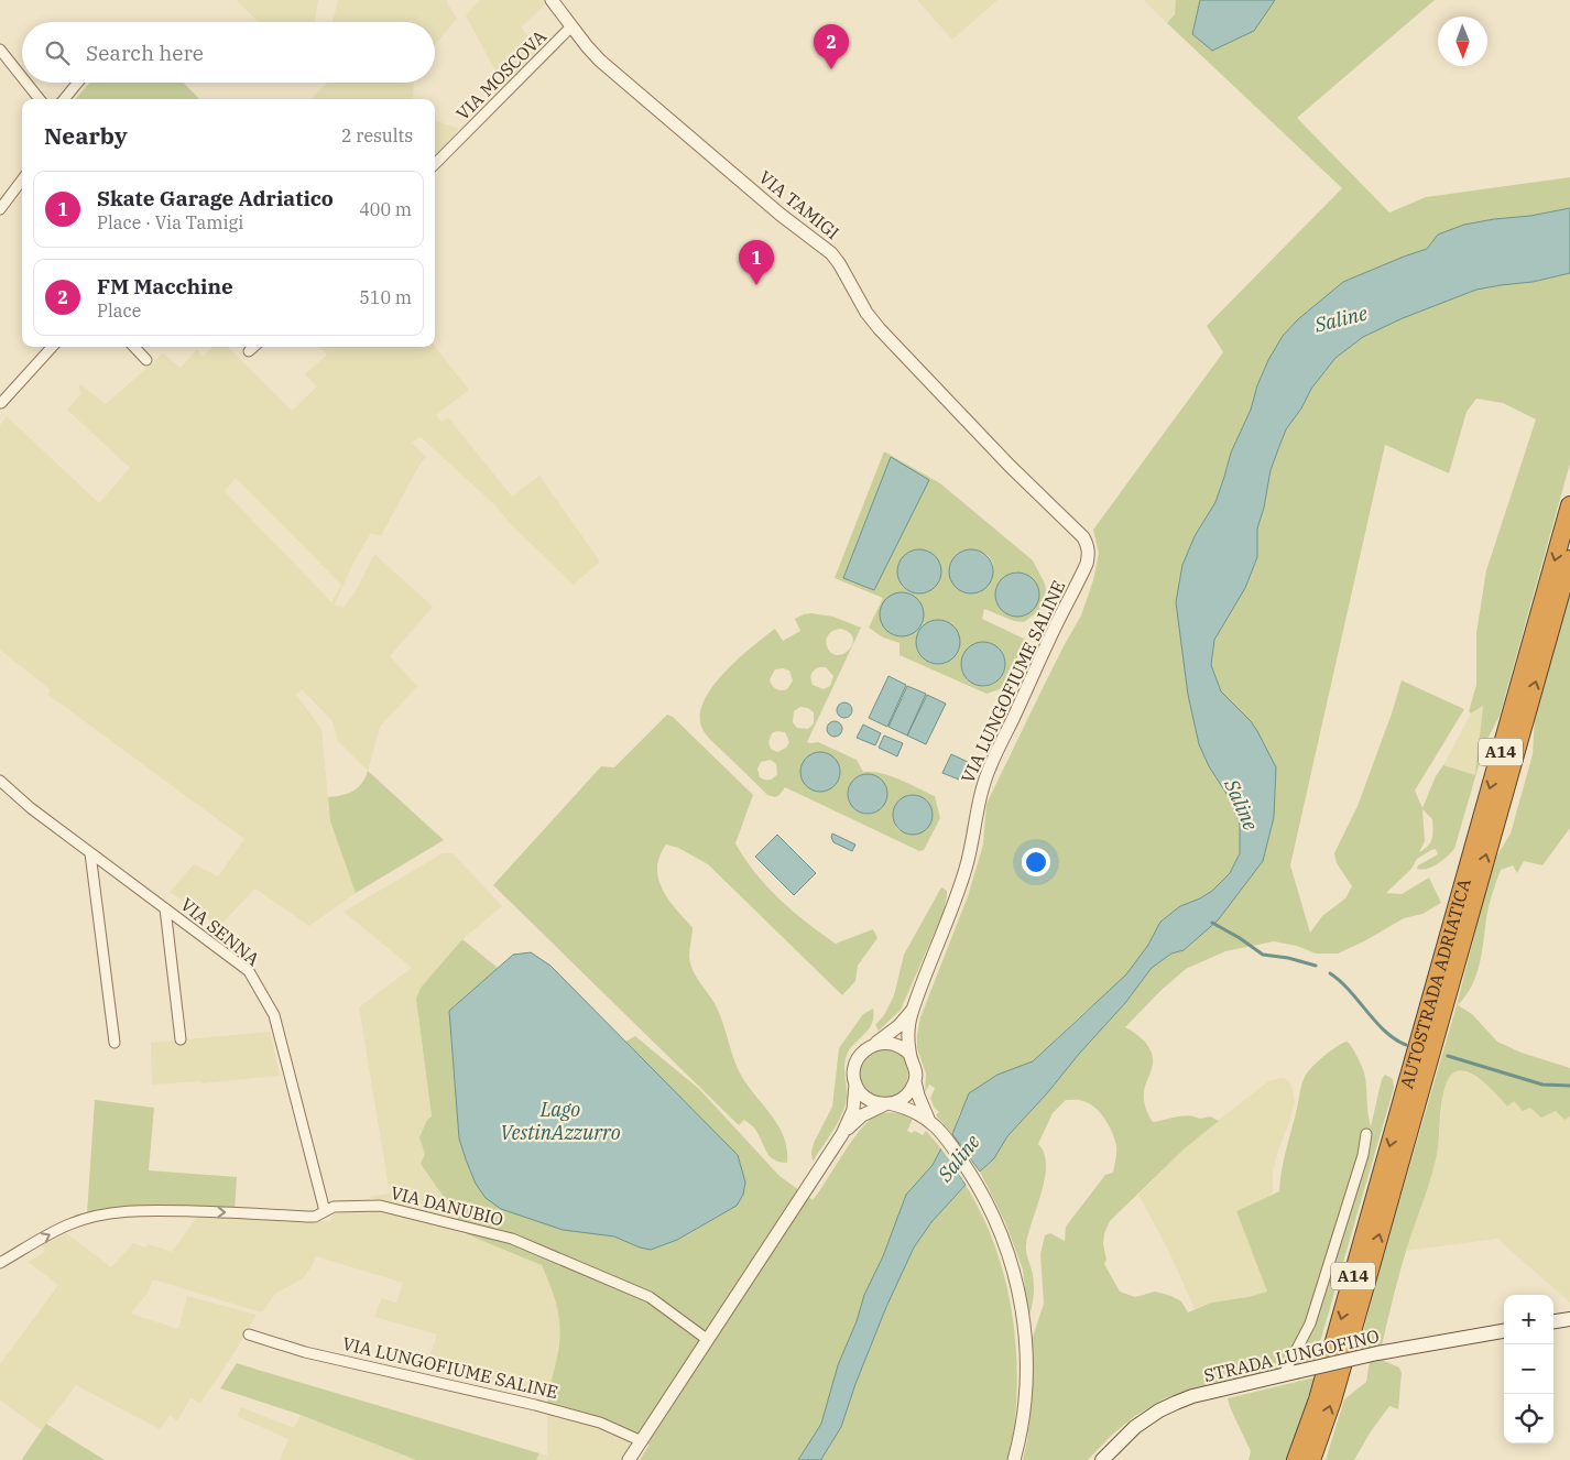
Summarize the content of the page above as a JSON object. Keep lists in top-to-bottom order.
{
  "streets": {
    "highway": ["A14", "AUTOSTRADA ADRIATICA"],
    "main road": ["STRADA LUNGOFINO"],
    "street": [
      "VIA MOSCOVA",
      "VIA TAMIGI",
      "VIA LUNGOFIUME SALINE",
      "VIA SENNA",
      "VIA DANUBIO"
    ]
  },
  "crossings": [
    ["VIA MOSCOVA", "VIA TAMIGI"],
    ["VIA TAMIGI", "VIA LUNGOFIUME SALINE"],
    ["VIA SENNA", "VIA DANUBIO"]
  ],
  "one_way": ["VIA DANUBIO"],
  "water": ["Saline", "Lago VestinAzzurro"],
  "north": "bottom",
  "page": {
    "search": "Search here",
    "pins": ["2", "1"],
    "heading": ["Nearby", "2 results"],
    "list": [
      {
        "mark": "1",
        "name": "Skate Garage Adriatico",
        "note": "Place · Via Tamigi",
        "value": "400 m"
      },
      {
        "mark": "2",
        "name": "FM Macchine",
        "note": "Place",
        "value": "510 m"
      }
    ],
    "map_buttons": ["+", "−"]
  }
}
